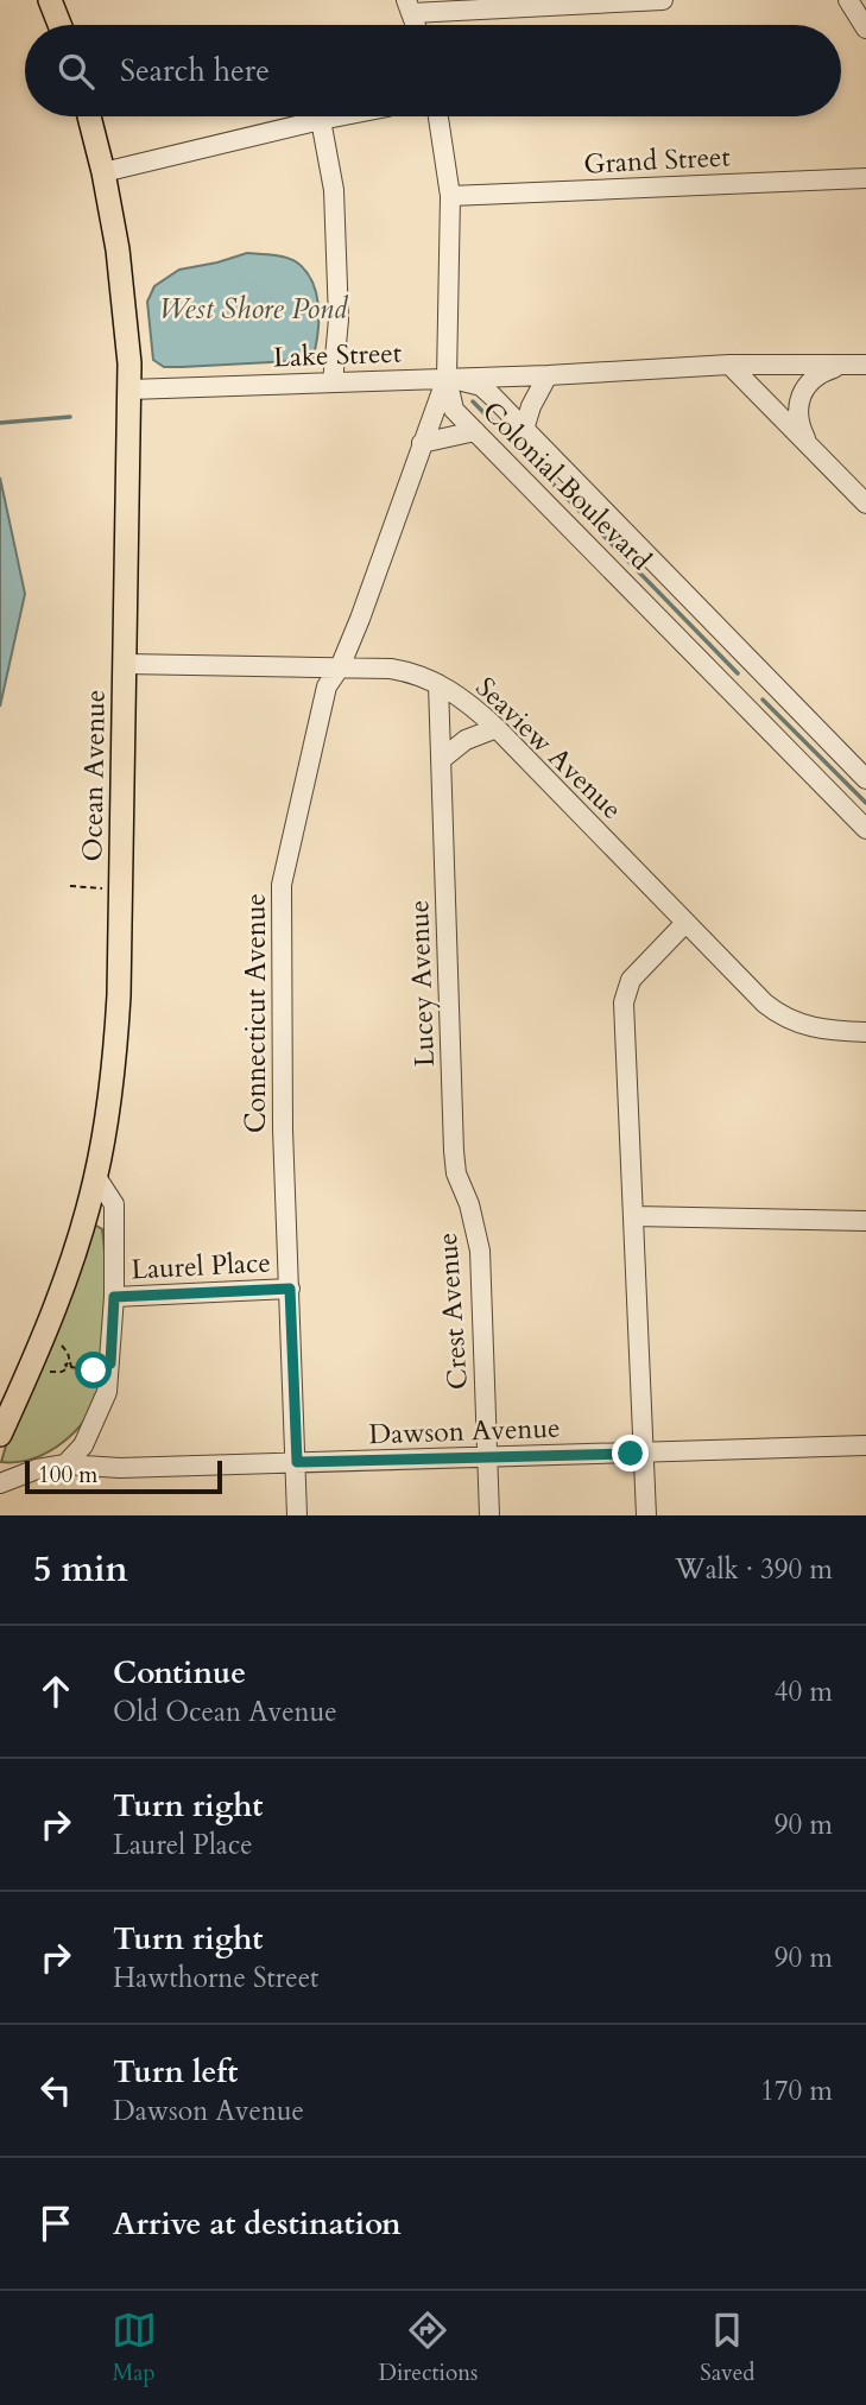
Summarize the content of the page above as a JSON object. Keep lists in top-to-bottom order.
{
  "streets": {
    "main road": ["Ocean Avenue"],
    "street": [
      "Grand Street",
      "Lake Street",
      "Colonial Boulevard",
      "Seaview Avenue",
      "Lucey Avenue",
      "Connecticut Avenue",
      "Laurel Place",
      "Crest Avenue",
      "Dawson Avenue"
    ]
  },
  "crossings": [
    ["Grand Street", "Connecticut Avenue"],
    ["Lake Street", "Colonial Boulevard"],
    ["Lake Street", "Ocean Avenue"],
    ["Lake Street", "Connecticut Avenue"],
    ["Colonial Boulevard", "Connecticut Avenue"],
    ["Seaview Avenue", "Ocean Avenue"],
    ["Seaview Avenue", "Lucey Avenue"],
    ["Seaview Avenue", "Connecticut Avenue"],
    ["Lucey Avenue", "Crest Avenue"],
    ["Connecticut Avenue", "Laurel Place"],
    ["Connecticut Avenue", "Dawson Avenue"],
    ["Crest Avenue", "Dawson Avenue"]
  ],
  "water": ["West Shore Pond"],
  "scale_bar": "100 m",
  "page": {
    "search": "Search here",
    "scale": "100 m",
    "heading": ["5 min", "Walk · 390 m"],
    "list": [
      ["Continue", "Old Ocean Avenue", "40 m"],
      ["Turn right", "Laurel Place", "90 m"],
      ["Turn right", "Hawthorne Street", "90 m"],
      ["Turn left", "Dawson Avenue", "170 m"],
      "Arrive at destination"
    ],
    "nav": ["Map", "Directions", "Saved"]
  }
}
